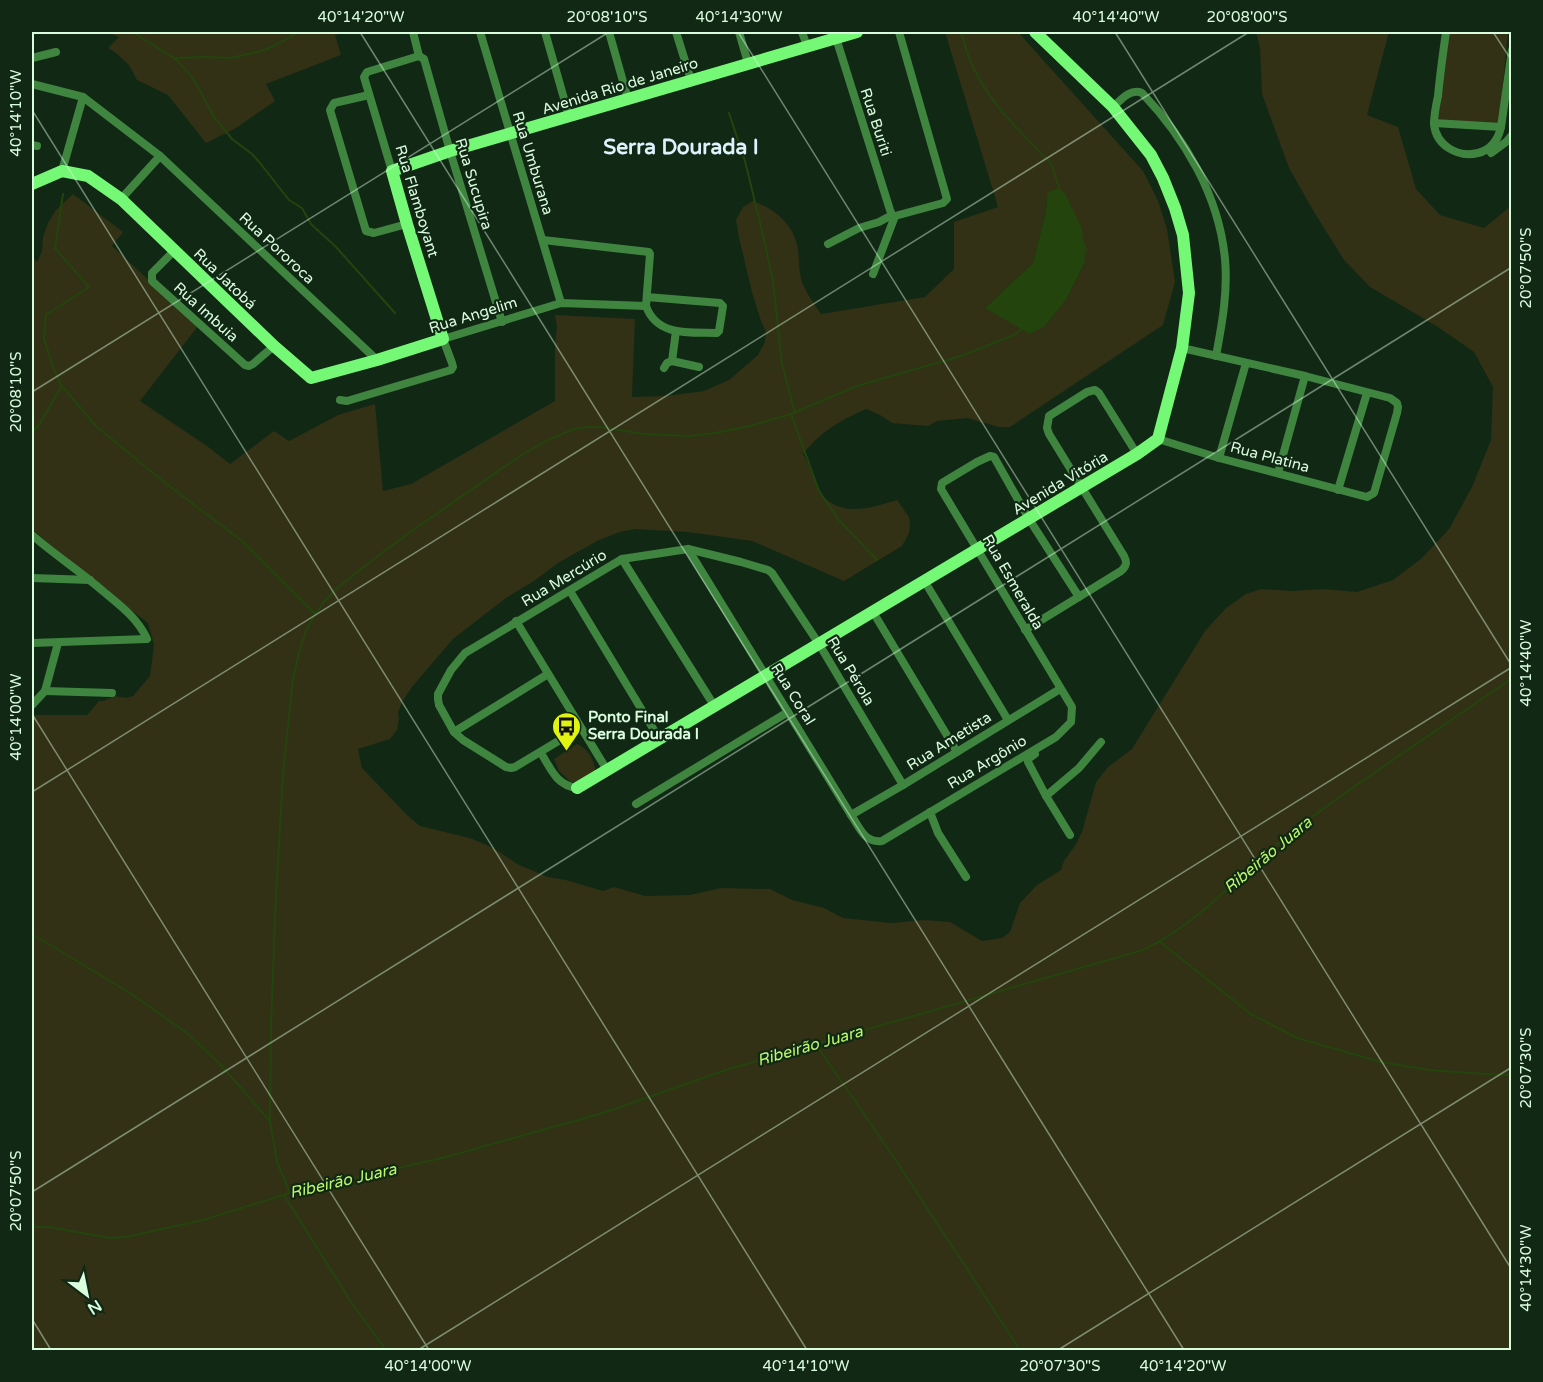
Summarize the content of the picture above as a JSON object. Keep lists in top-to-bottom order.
{
  "streets": {
    "street": [
      "Avenida Rio de Janeiro",
      "Rua Buriti",
      "Rua Umburana",
      "Rua Sucupira",
      "Rua Flamboyant",
      "Rua Pororoca",
      "Rua Jatobá",
      "Rua Imbuia",
      "Rua Angelim",
      "Rua Platina",
      "Avenida Vitória",
      "Rua Mercúrio",
      "Rua Esmeralda",
      "Rua Pérola",
      "Rua Coral",
      "Rua Ametista",
      "Rua Argônio"
    ]
  },
  "crossings": [
    ["Avenida Rio de Janeiro", "Rua Buriti"],
    ["Avenida Rio de Janeiro", "Rua Umburana"],
    ["Avenida Rio de Janeiro", "Rua Sucupira"],
    ["Avenida Rio de Janeiro", "Rua Flamboyant"],
    ["Rua Umburana", "Rua Angelim"],
    ["Rua Sucupira", "Rua Flamboyant"],
    ["Rua Sucupira", "Rua Angelim"],
    ["Rua Flamboyant", "Rua Angelim"],
    ["Rua Pororoca", "Rua Angelim"],
    ["Rua Jatobá", "Rua Imbuia"],
    ["Rua Jatobá", "Rua Angelim"],
    ["Rua Platina", "Avenida Vitória"],
    ["Avenida Vitória", "Rua Esmeralda"],
    ["Avenida Vitória", "Rua Pérola"],
    ["Avenida Vitória", "Rua Coral"],
    ["Rua Mercúrio", "Rua Pérola"],
    ["Rua Mercúrio", "Rua Coral"],
    ["Rua Esmeralda", "Rua Ametista"],
    ["Rua Esmeralda", "Rua Argônio"],
    ["Rua Pérola", "Rua Ametista"],
    ["Rua Coral", "Rua Ametista"],
    ["Rua Coral", "Rua Argônio"],
    ["Rua Ametista", "Rua Argônio"]
  ],
  "districts": ["Serra Dourada I"],
  "water": ["Ribeirão Juara"],
  "places": {
    "bus stop": ["Ponto Final Serra Dourada I"]
  },
  "north": "bottom right",
  "coordinates": [
    "40°14'20\"W",
    "20°08'10\"S",
    "40°14'30\"W",
    "40°14'40\"W",
    "20°08'00\"S",
    "40°14'10\"W",
    "20°07'50\"S",
    "40°14'00\"W",
    "20°07'30\"S"
  ]
}
